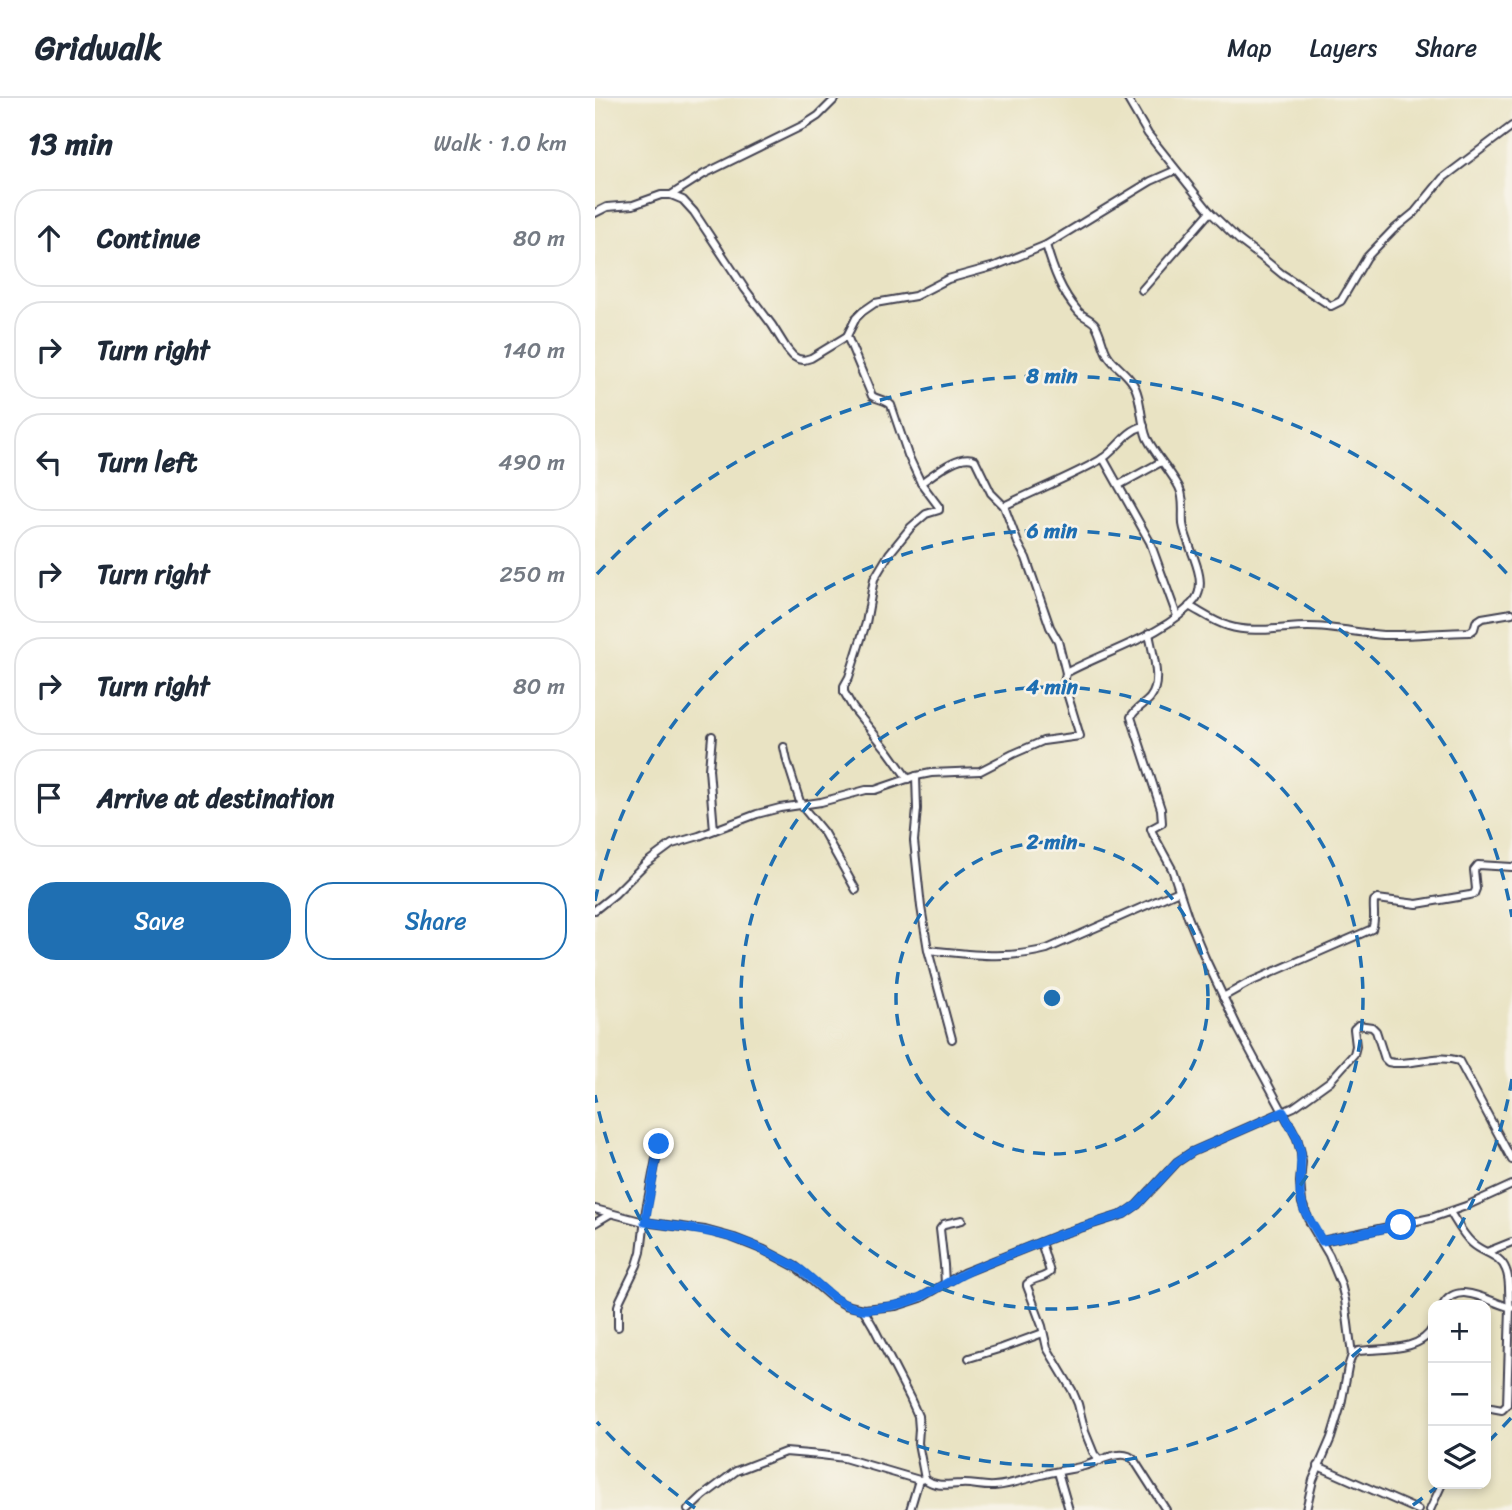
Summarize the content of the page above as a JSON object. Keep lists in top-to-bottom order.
{
  "page": {
    "header": "Gridwalk",
    "nav": ["Map", "Layers", "Share"],
    "heading": ["13 min", "Walk · 1.0 km"],
    "list": [
      ["Continue", "80 m"],
      ["Turn right", "140 m"],
      ["Turn left", "490 m"],
      ["Turn right", "250 m"],
      ["Turn right", "80 m"],
      "Arrive at destination"
    ],
    "buttons": ["Save", "Share"],
    "map_buttons": ["+", "−"]
  },
  "rings": [
    "8 min",
    "6 min",
    "4 min",
    "2 min"
  ]
}
